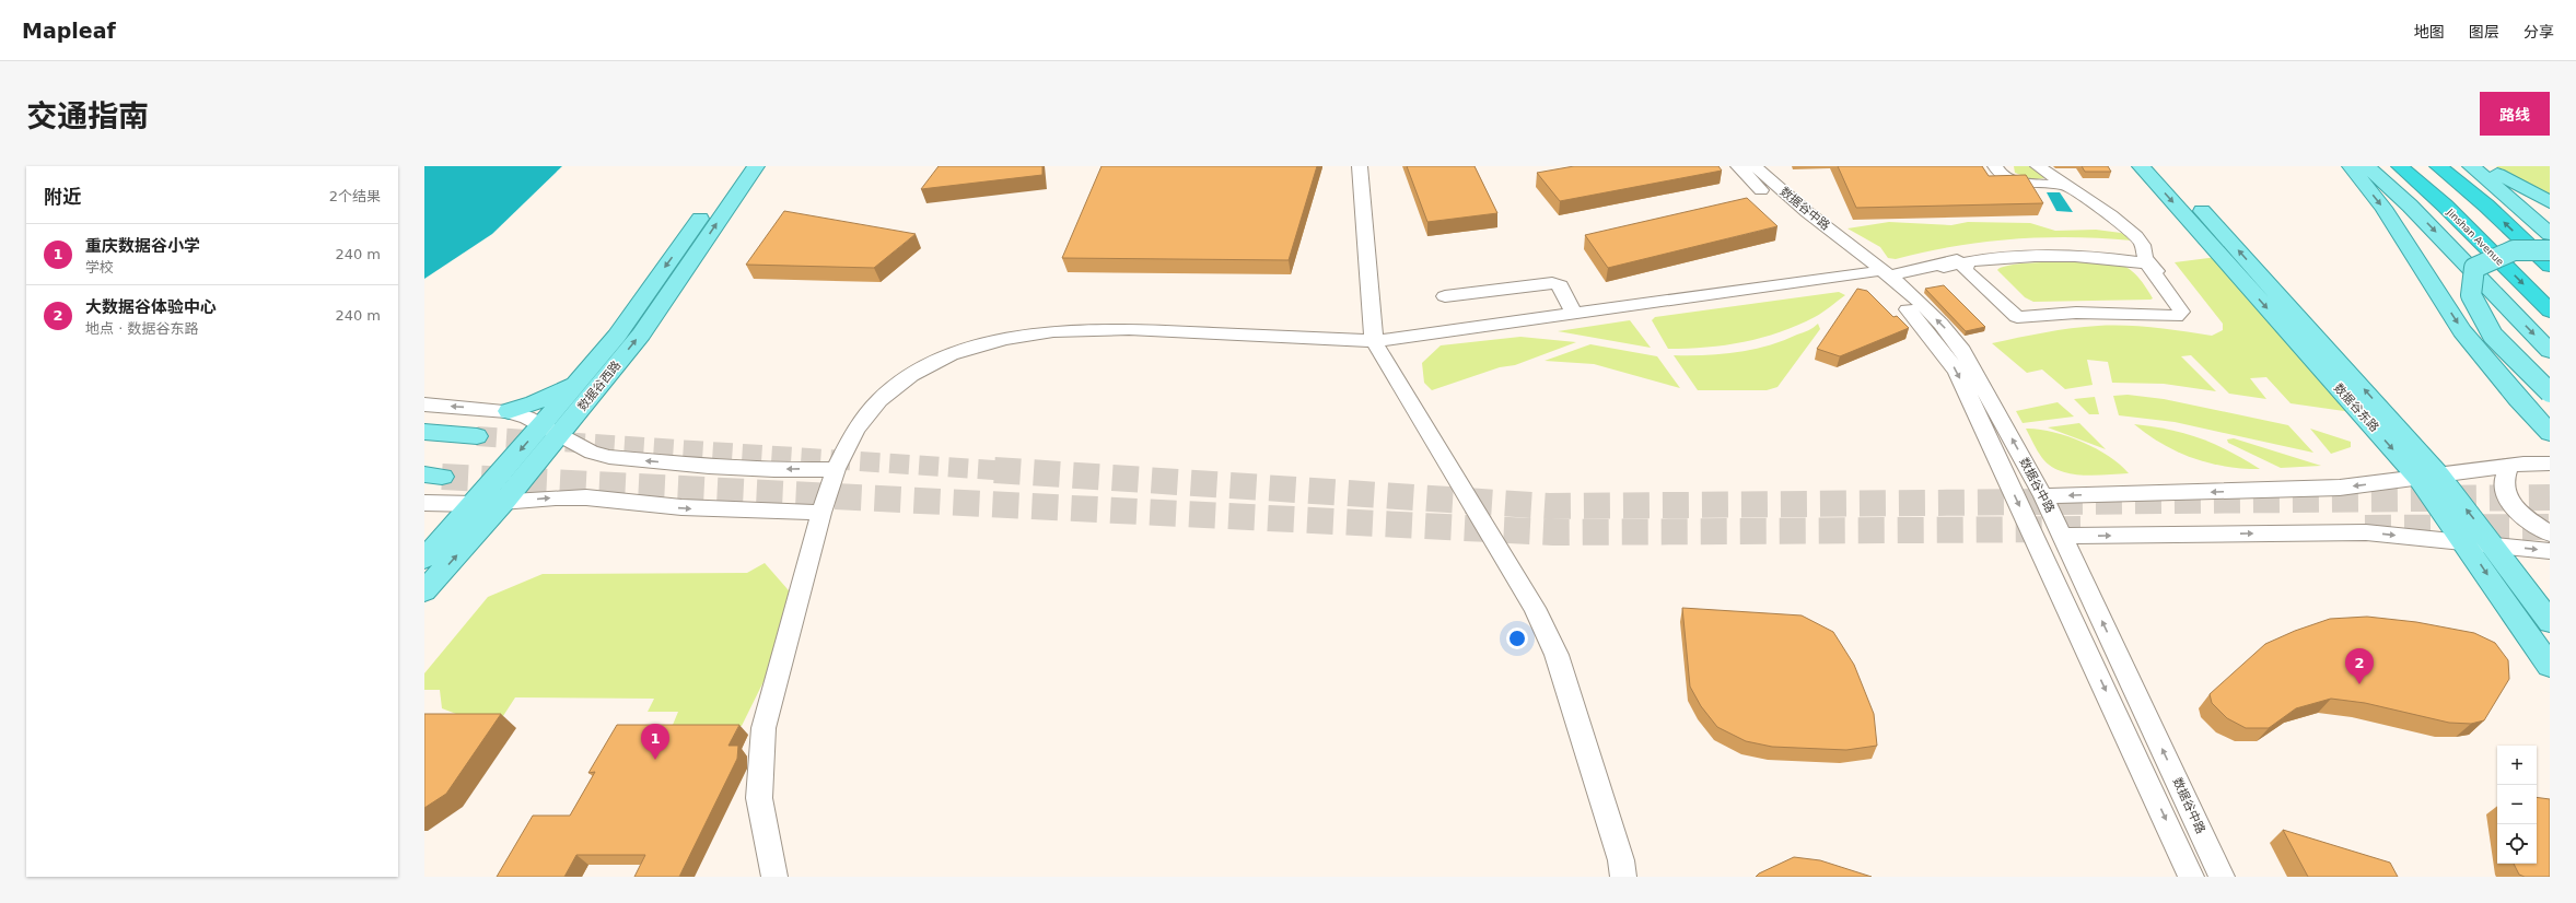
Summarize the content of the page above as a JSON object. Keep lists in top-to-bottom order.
{
  "streets": {
    "highway": ["Jinshan Avenue"],
    "main road": ["数据谷西路", "数据谷东路"],
    "street": ["数据谷中路"]
  },
  "page": {
    "header": "Mapleaf",
    "nav": ["地图", "图层", "分享"],
    "title": "交通指南",
    "buttons": "路线",
    "heading": ["附近", "2个结果"],
    "list": [
      {
        "mark": "1",
        "name": "重庆数据谷小学",
        "note": "学校",
        "value": "240 m"
      },
      {
        "mark": "2",
        "name": "大数据谷体验中心",
        "note": "地点 · 数据谷东路",
        "value": "240 m"
      }
    ],
    "pins": ["2", "1"],
    "map_buttons": ["+", "−"]
  }
}
